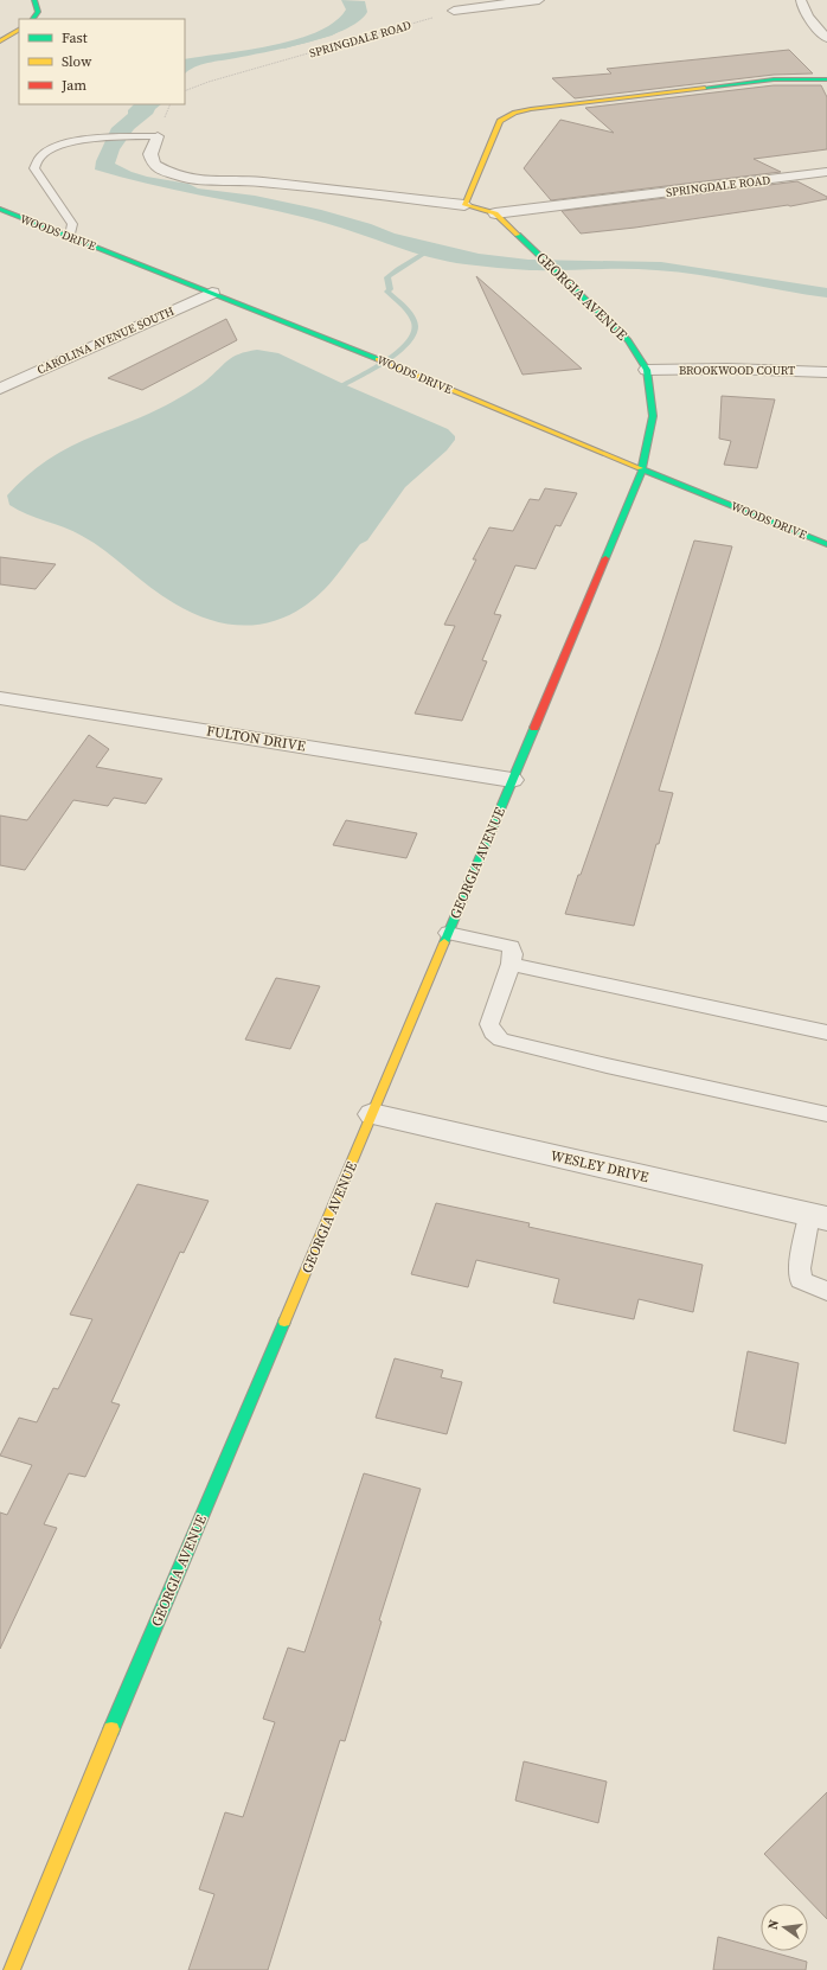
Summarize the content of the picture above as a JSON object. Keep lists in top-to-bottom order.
{
  "streets": {
    "street": [
      "SPRINGDALE ROAD",
      "WOODS DRIVE",
      "GEORGIA AVENUE",
      "CAROLINA AVENUE SOUTH",
      "BROOKWOOD COURT",
      "FULTON DRIVE",
      "WESLEY DRIVE"
    ]
  },
  "crossings": [
    ["SPRINGDALE ROAD", "GEORGIA AVENUE"],
    ["WOODS DRIVE", "GEORGIA AVENUE"],
    ["WOODS DRIVE", "CAROLINA AVENUE SOUTH"],
    ["GEORGIA AVENUE", "BROOKWOOD COURT"],
    ["GEORGIA AVENUE", "FULTON DRIVE"],
    ["GEORGIA AVENUE", "WESLEY DRIVE"]
  ],
  "legend": ["Fast", "Slow", "Jam"],
  "north": "left"
}
